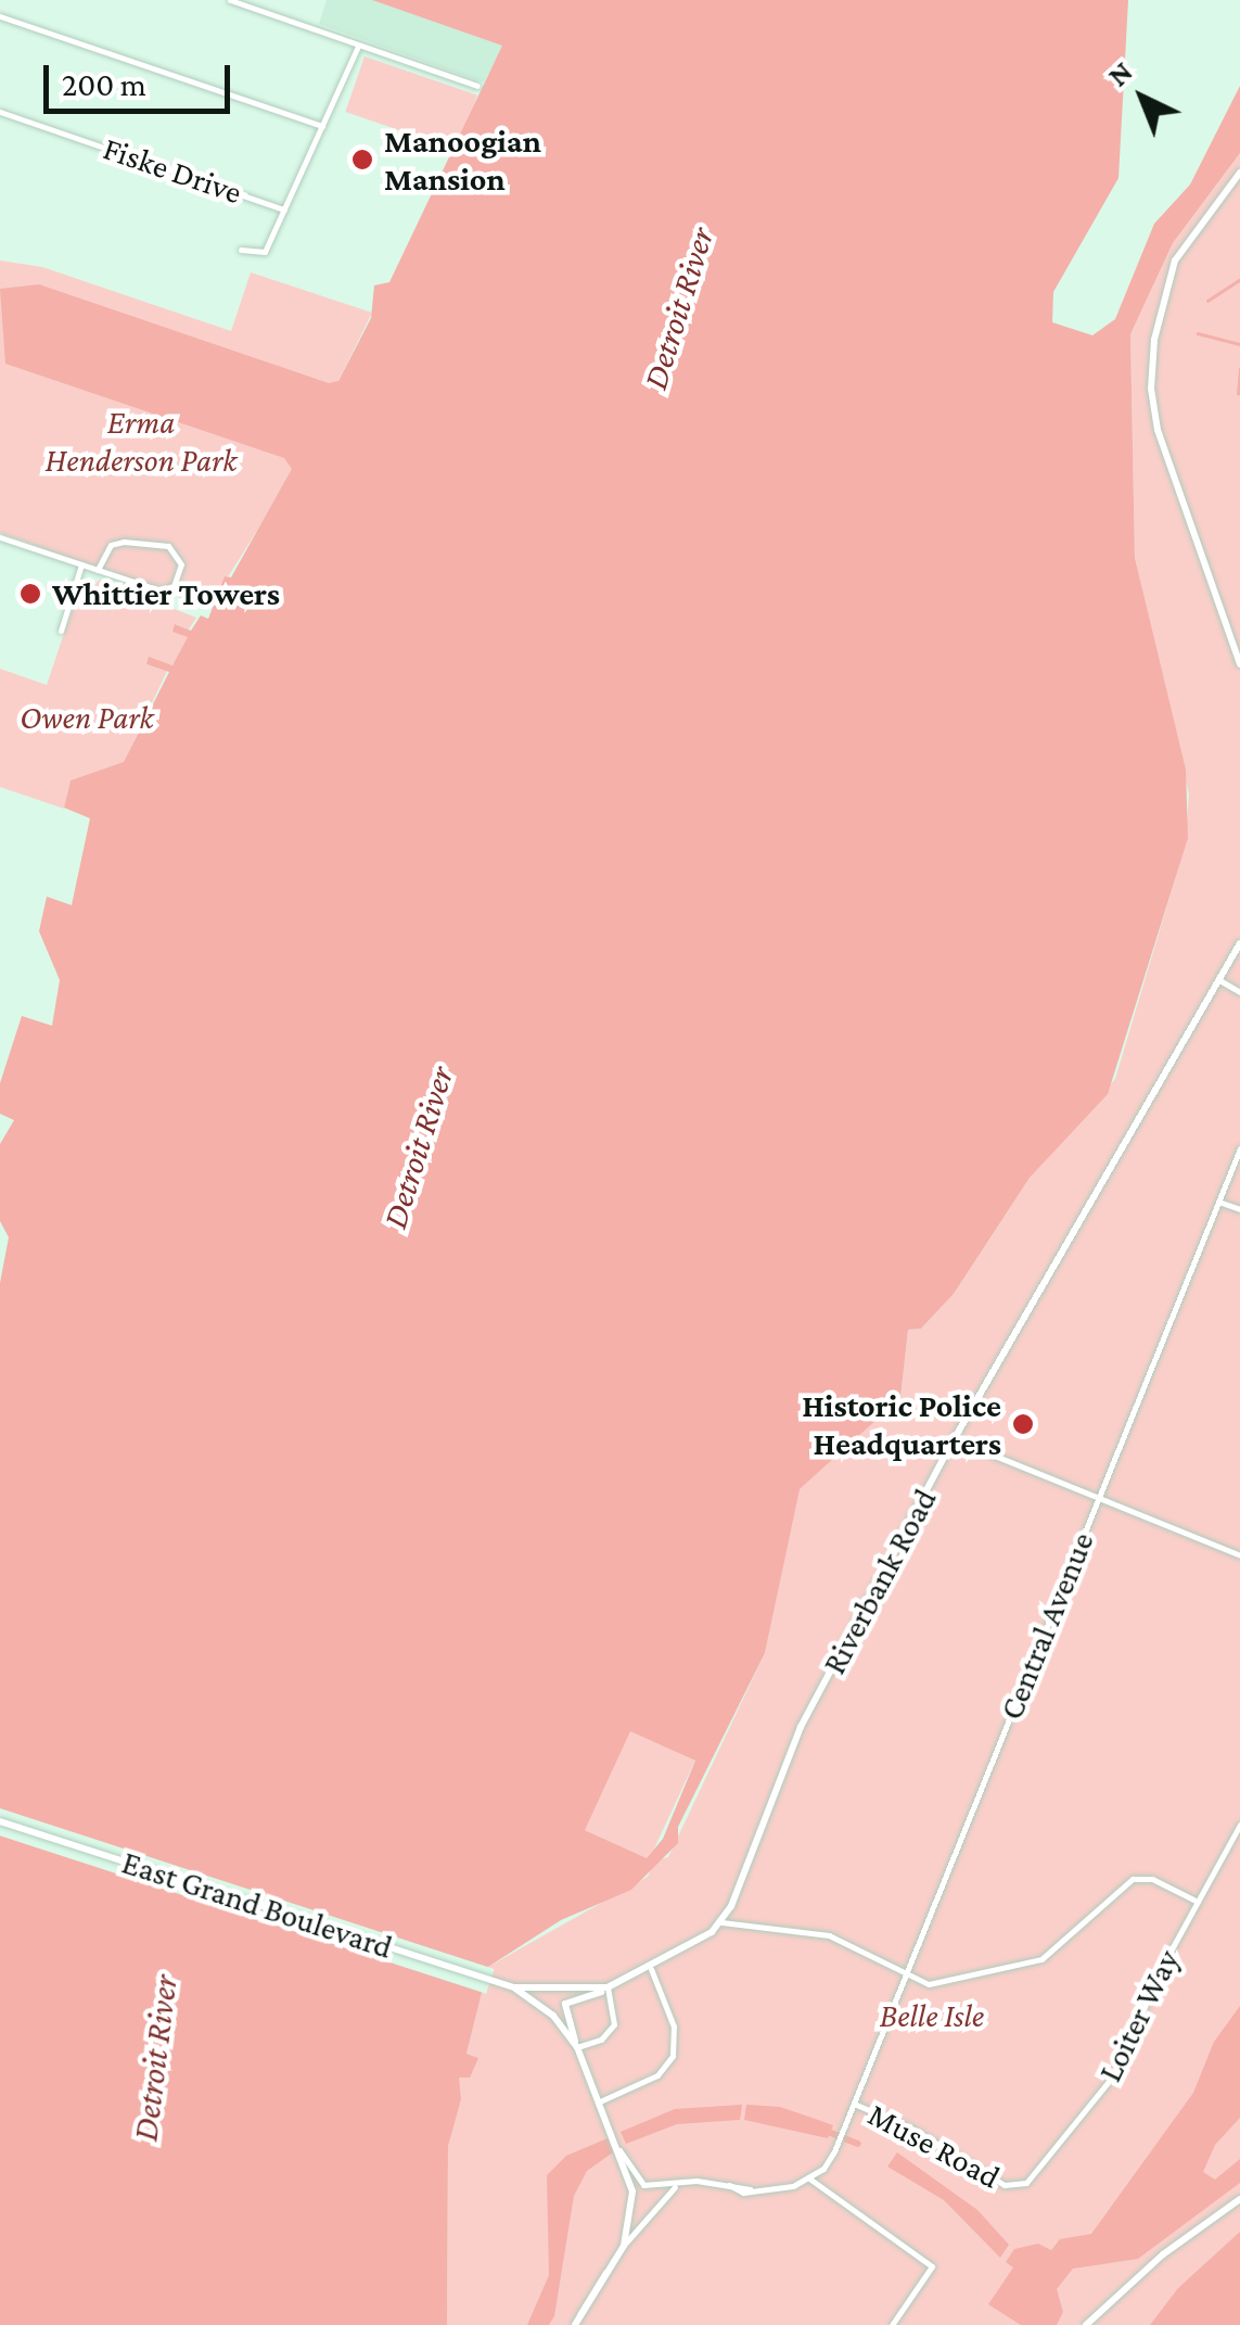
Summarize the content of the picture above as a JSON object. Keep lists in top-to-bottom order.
{
  "streets": {
    "street": [
      "Fiske Drive",
      "Riverbank Road",
      "Central Avenue",
      "East Grand Boulevard",
      "Loiter Way",
      "Muse Road"
    ]
  },
  "crossings": [
    ["Central Avenue", "Muse Road"],
    ["Loiter Way", "Muse Road"]
  ],
  "water": ["Detroit River"],
  "parks": ["Erma Henderson Park", "Owen Park", "Belle Isle"],
  "places": ["Manoogian Mansion", "Whittier Towers", "Historic Police Headquarters"],
  "scale_bar": "200 m",
  "north": "top left"
}
